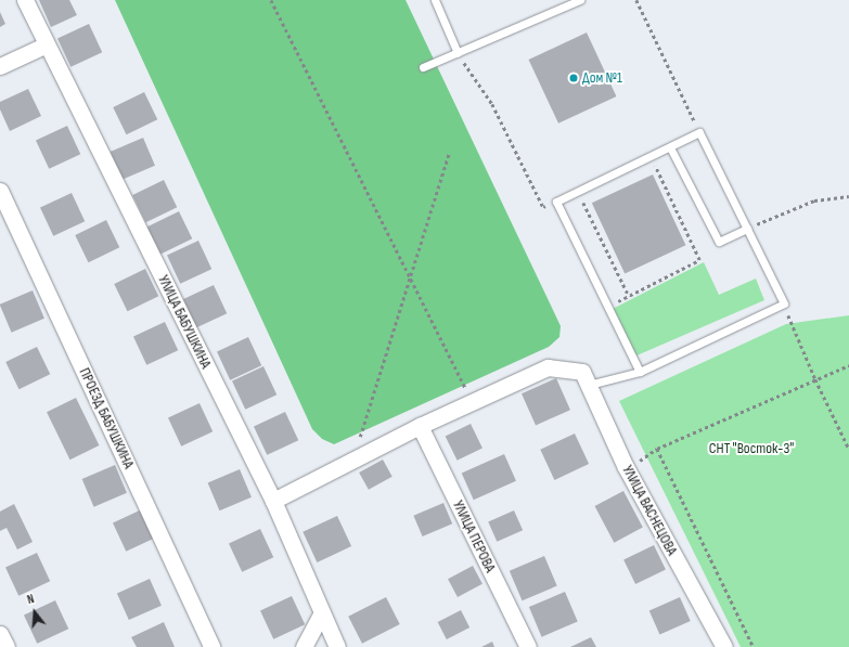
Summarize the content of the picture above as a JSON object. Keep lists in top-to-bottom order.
{
  "streets": {
    "street": [
      "УЛИЦА БАБУШКИНА",
      "ПРОЕЗД БАБУШКИНА",
      "УЛИЦА ВАСНЕЦОВА",
      "УЛИЦА ПЕРОВА"
    ]
  },
  "parks": ["СНТ \"Восток-3\""],
  "places": ["Дом №1"],
  "north": "top"
}
